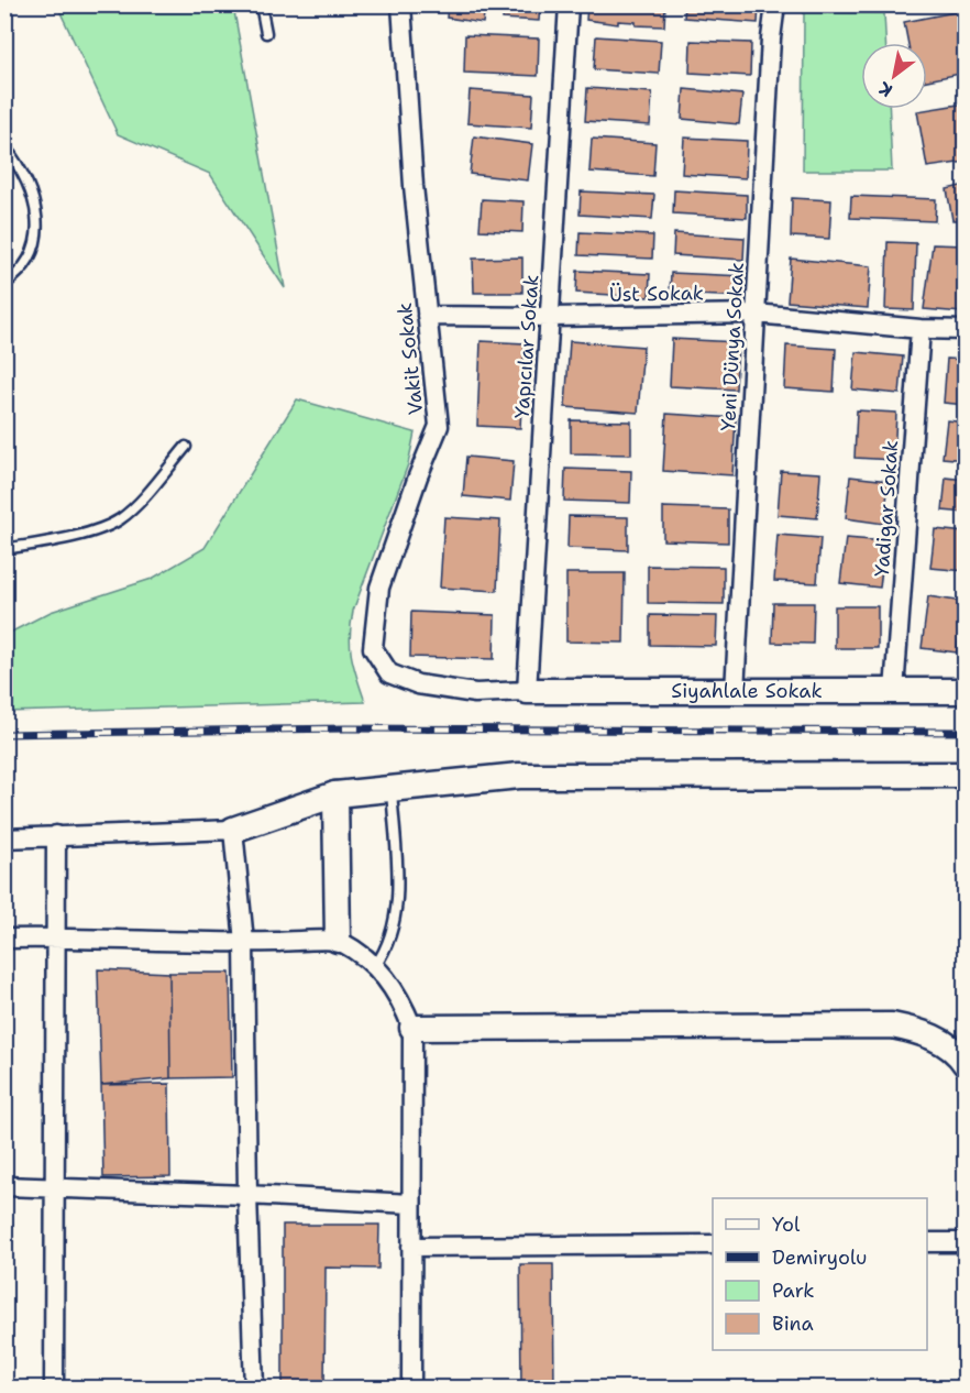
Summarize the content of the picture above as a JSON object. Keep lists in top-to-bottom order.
{
  "streets": {
    "street": [
      "Üst Sokak",
      "Yapıcılar Sokak",
      "Yeni Dünya Sokak",
      "Vakit Sokak",
      "Yadigar Sokak",
      "Siyahlale Sokak"
    ]
  },
  "crossings": [
    ["Üst Sokak", "Yapıcılar Sokak"],
    ["Üst Sokak", "Yeni Dünya Sokak"],
    ["Üst Sokak", "Vakit Sokak"],
    ["Üst Sokak", "Yadigar Sokak"],
    ["Yapıcılar Sokak", "Vakit Sokak"],
    ["Yapıcılar Sokak", "Siyahlale Sokak"],
    ["Yeni Dünya Sokak", "Siyahlale Sokak"],
    ["Vakit Sokak", "Siyahlale Sokak"],
    ["Yadigar Sokak", "Siyahlale Sokak"]
  ],
  "legend": [
    "Yol",
    "Demiryolu",
    "Park",
    "Bina"
  ],
  "north": "bottom left"
}
